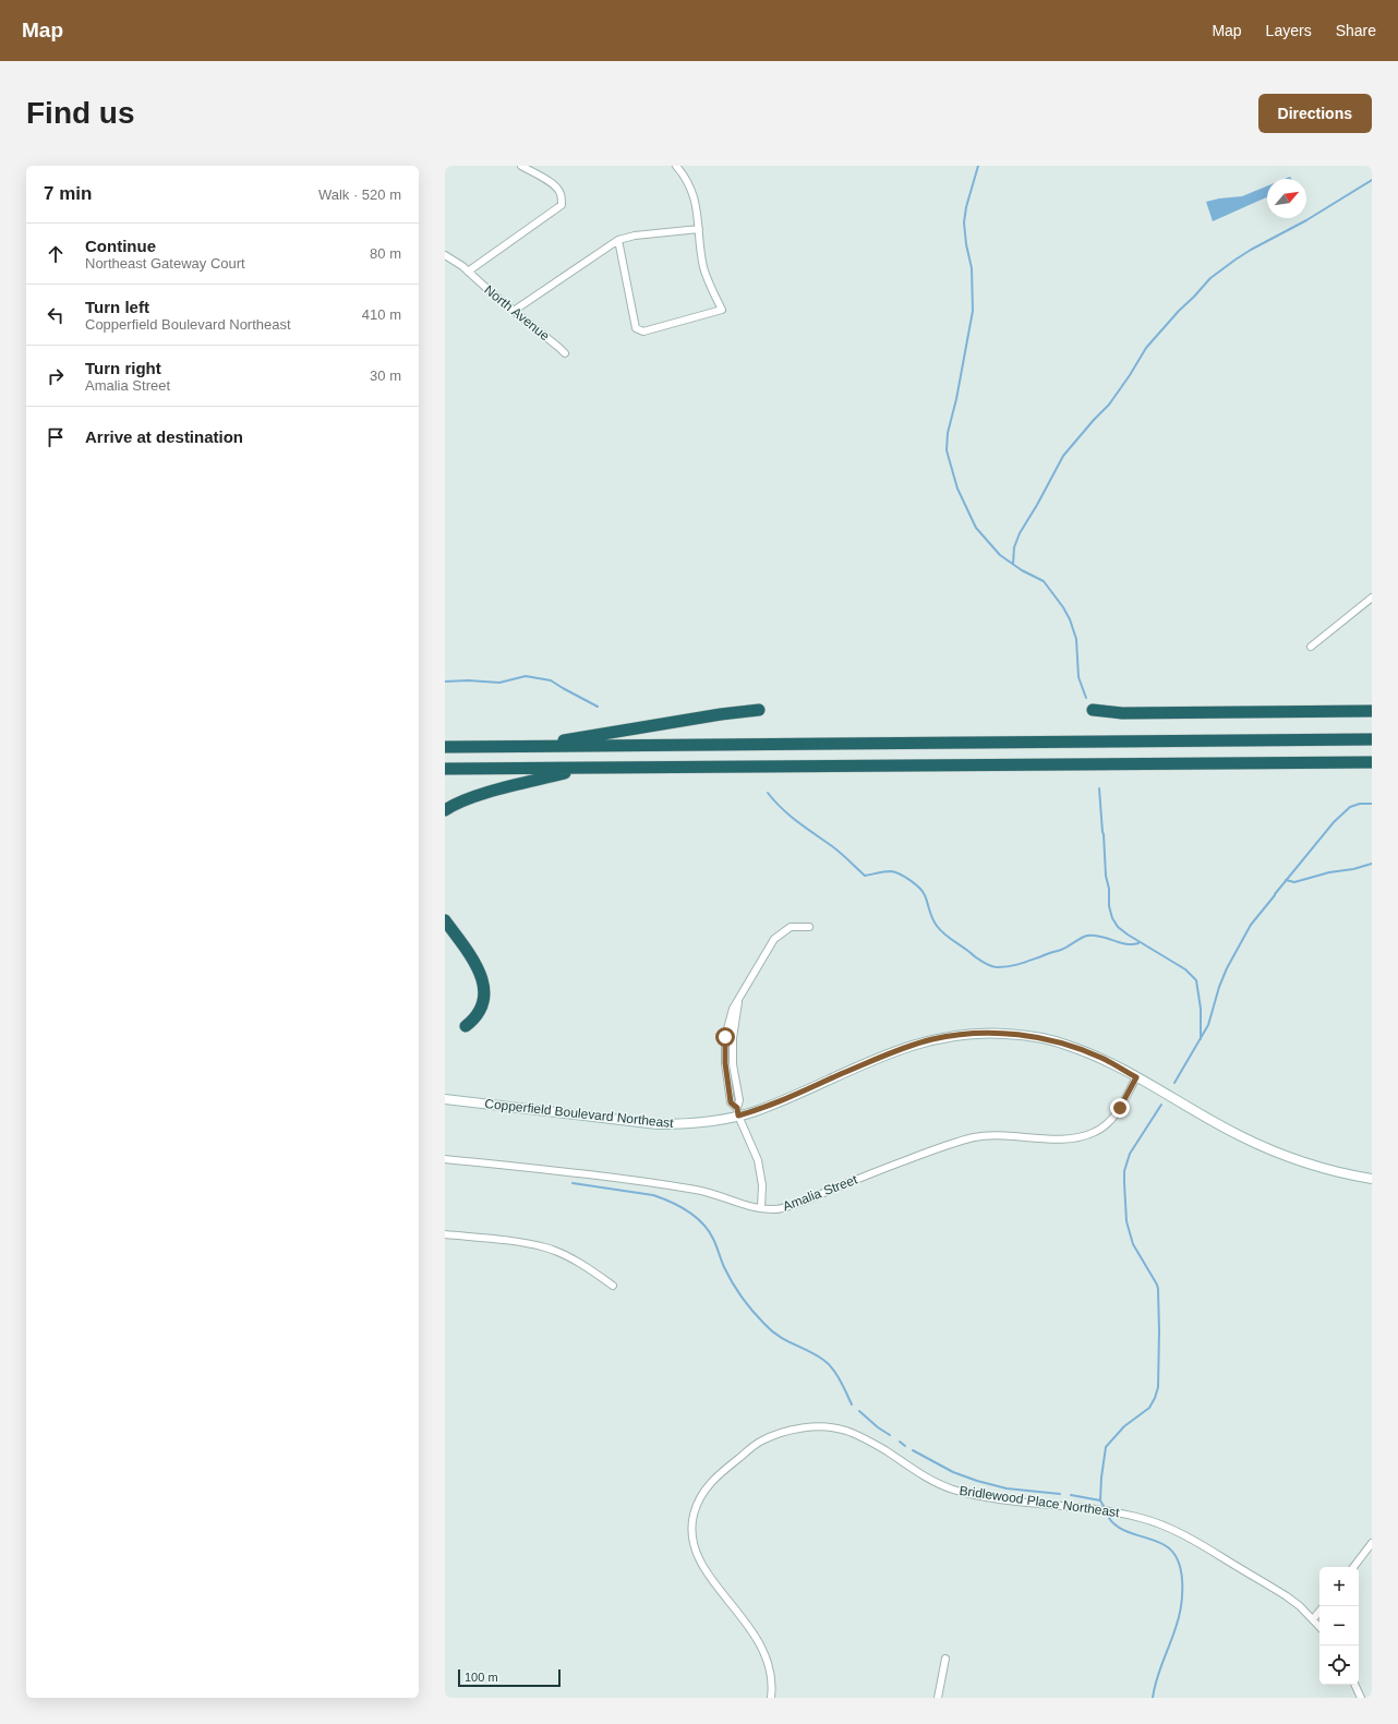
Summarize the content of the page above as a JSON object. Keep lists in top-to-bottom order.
{
  "streets": {
    "main road": ["Copperfield Boulevard Northeast"],
    "street": ["North Avenue", "Amalia Street", "Bridlewood Place Northeast"]
  },
  "crossings": [
    ["Copperfield Boulevard Northeast", "Amalia Street"]
  ],
  "scale_bar": "100 m",
  "north": "top right",
  "page": {
    "header": "Map",
    "nav": ["Map", "Layers", "Share"],
    "buttons": "Directions",
    "title": "Find us",
    "heading": ["7 min", "Walk · 520 m"],
    "list": [
      ["Continue", "Northeast Gateway Court", "80 m"],
      ["Turn left", "Copperfield Boulevard Northeast", "410 m"],
      ["Turn right", "Amalia Street", "30 m"],
      "Arrive at destination"
    ],
    "map_buttons": ["+", "−"],
    "scale": "100 m"
  }
}
